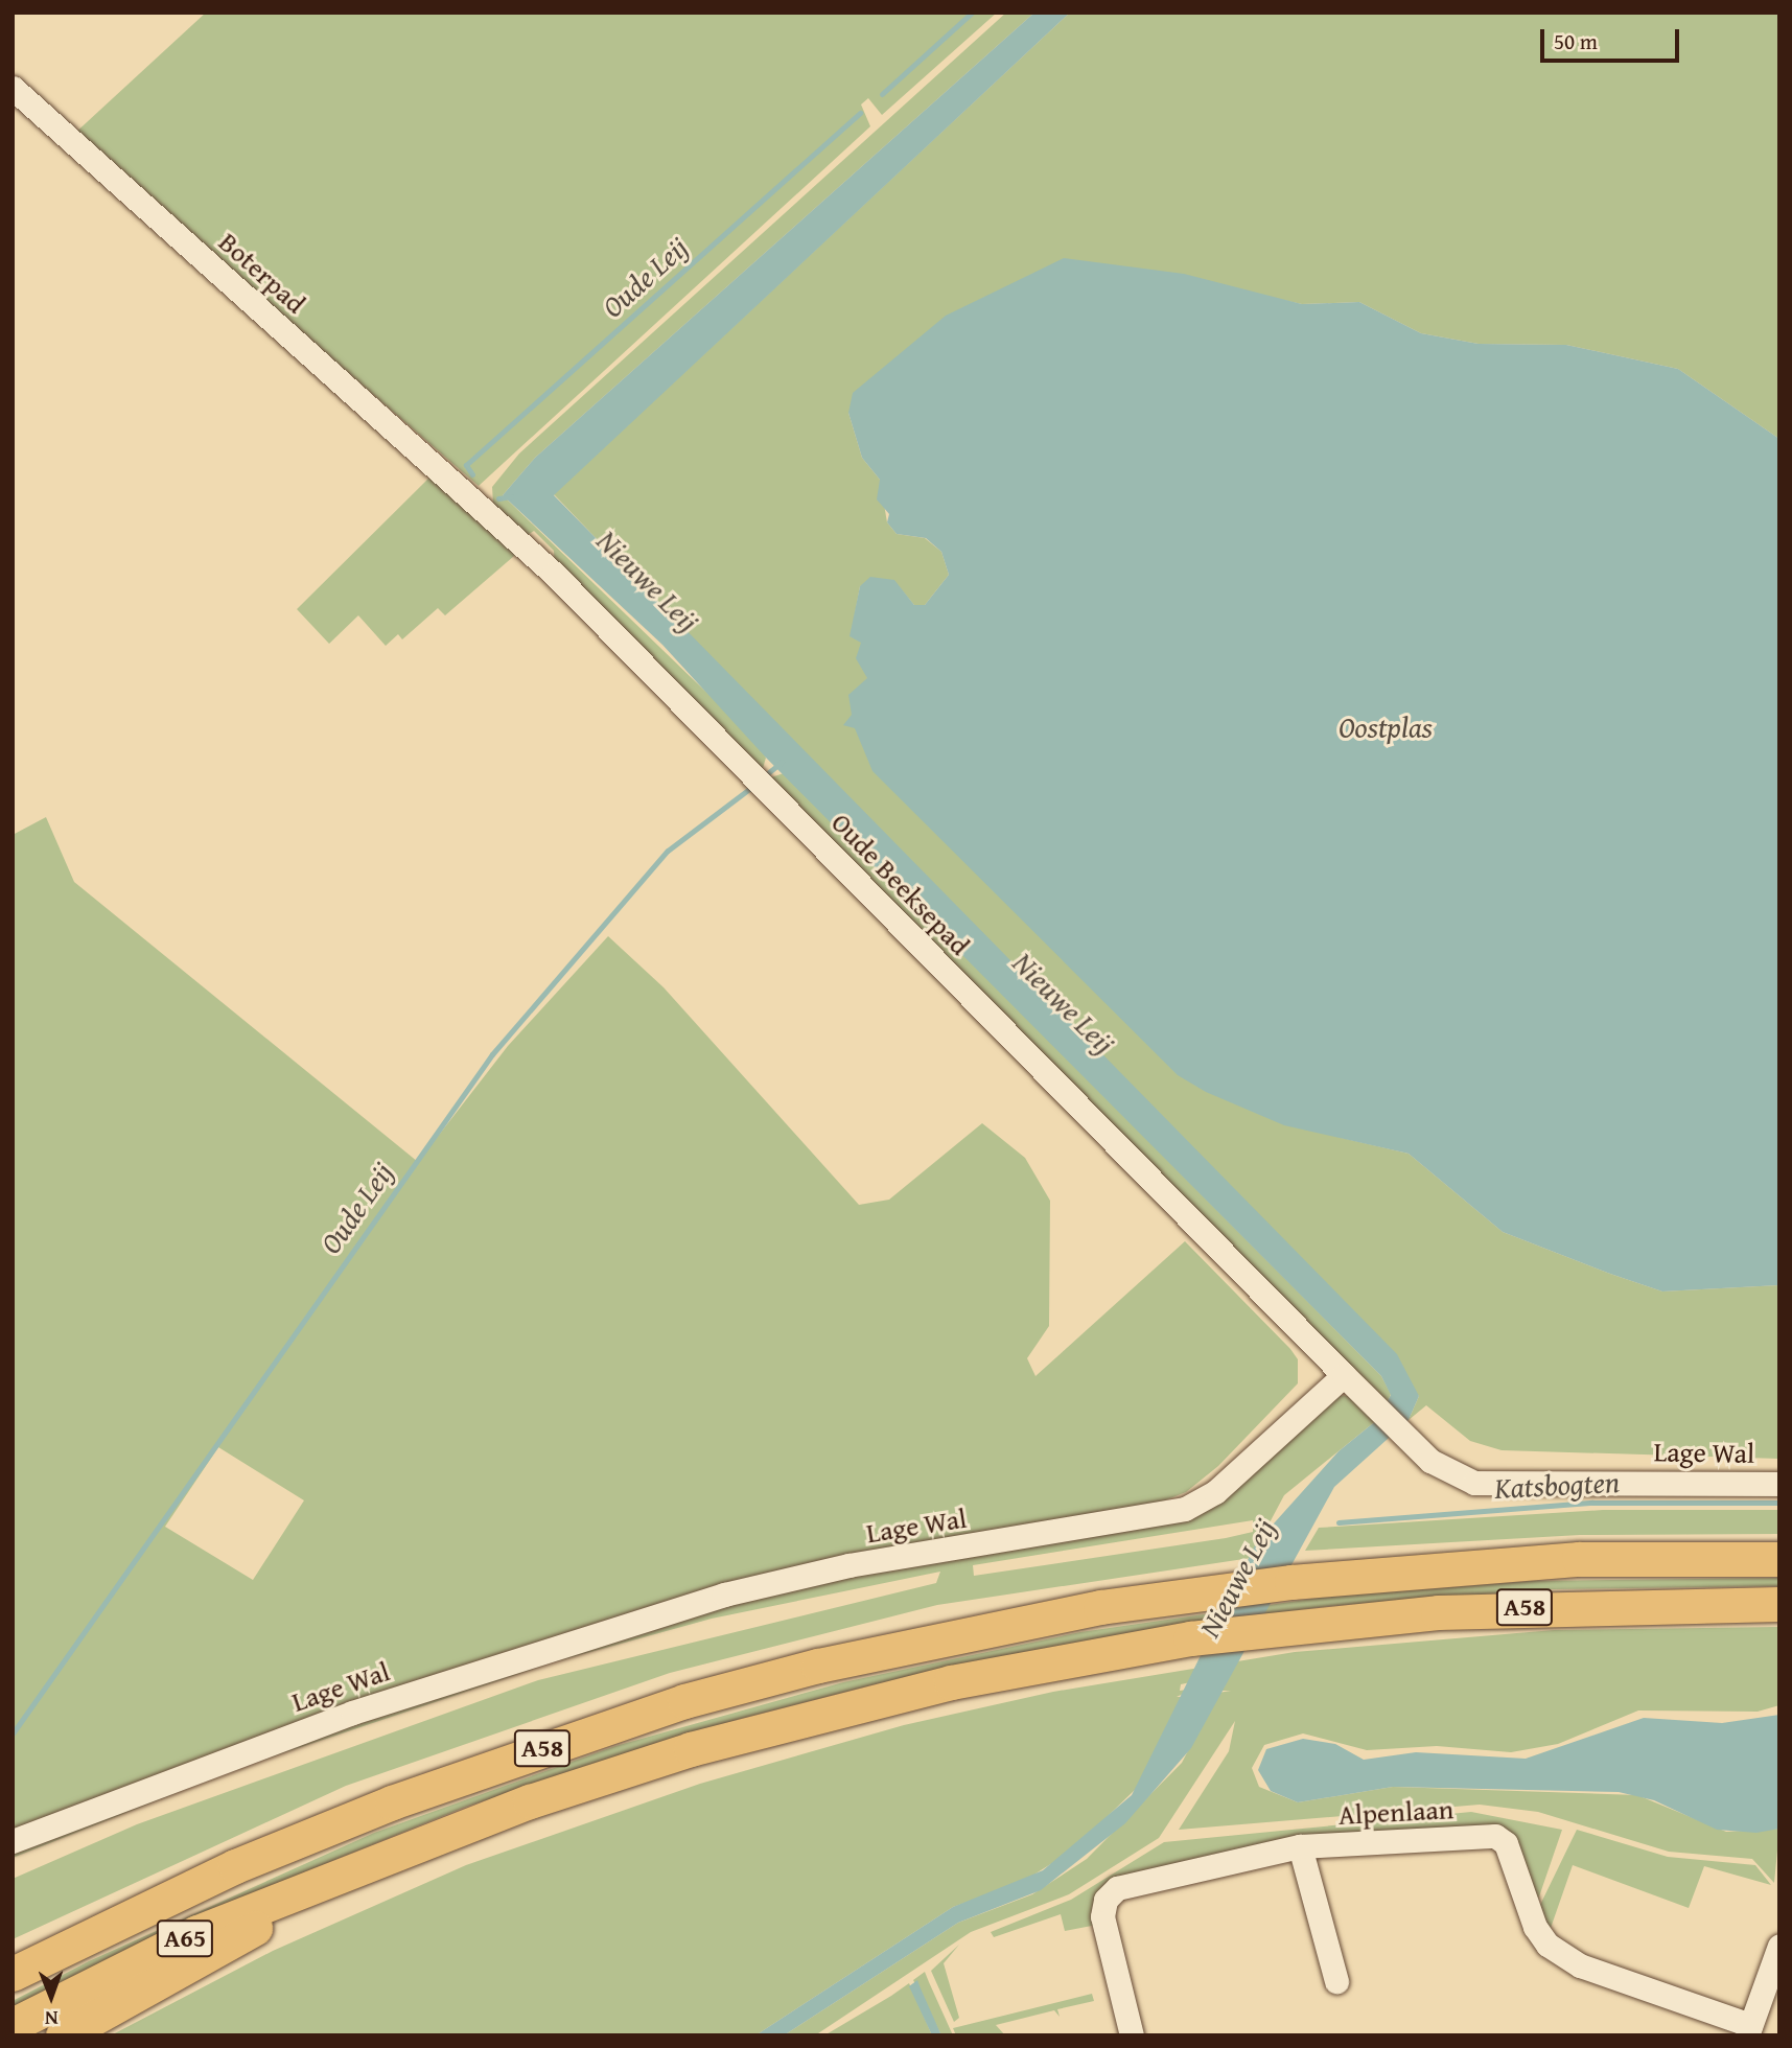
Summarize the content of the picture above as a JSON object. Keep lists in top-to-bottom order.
{
  "streets": {
    "highway": ["A58", "A65"],
    "street": [
      "Boterpad",
      "Oude Beeksepad",
      "Lage Wal",
      "Alpenlaan"
    ]
  },
  "crossings": [
    ["Boterpad", "Oude Beeksepad"],
    ["Oude Beeksepad", "Lage Wal"],
    ["A58", "A65"]
  ],
  "water": [
    "Oude Leij",
    "Nieuwe Leij",
    "Oostplas",
    "Katsbogten"
  ],
  "scale_bar": "50 m",
  "north": "bottom"
}
